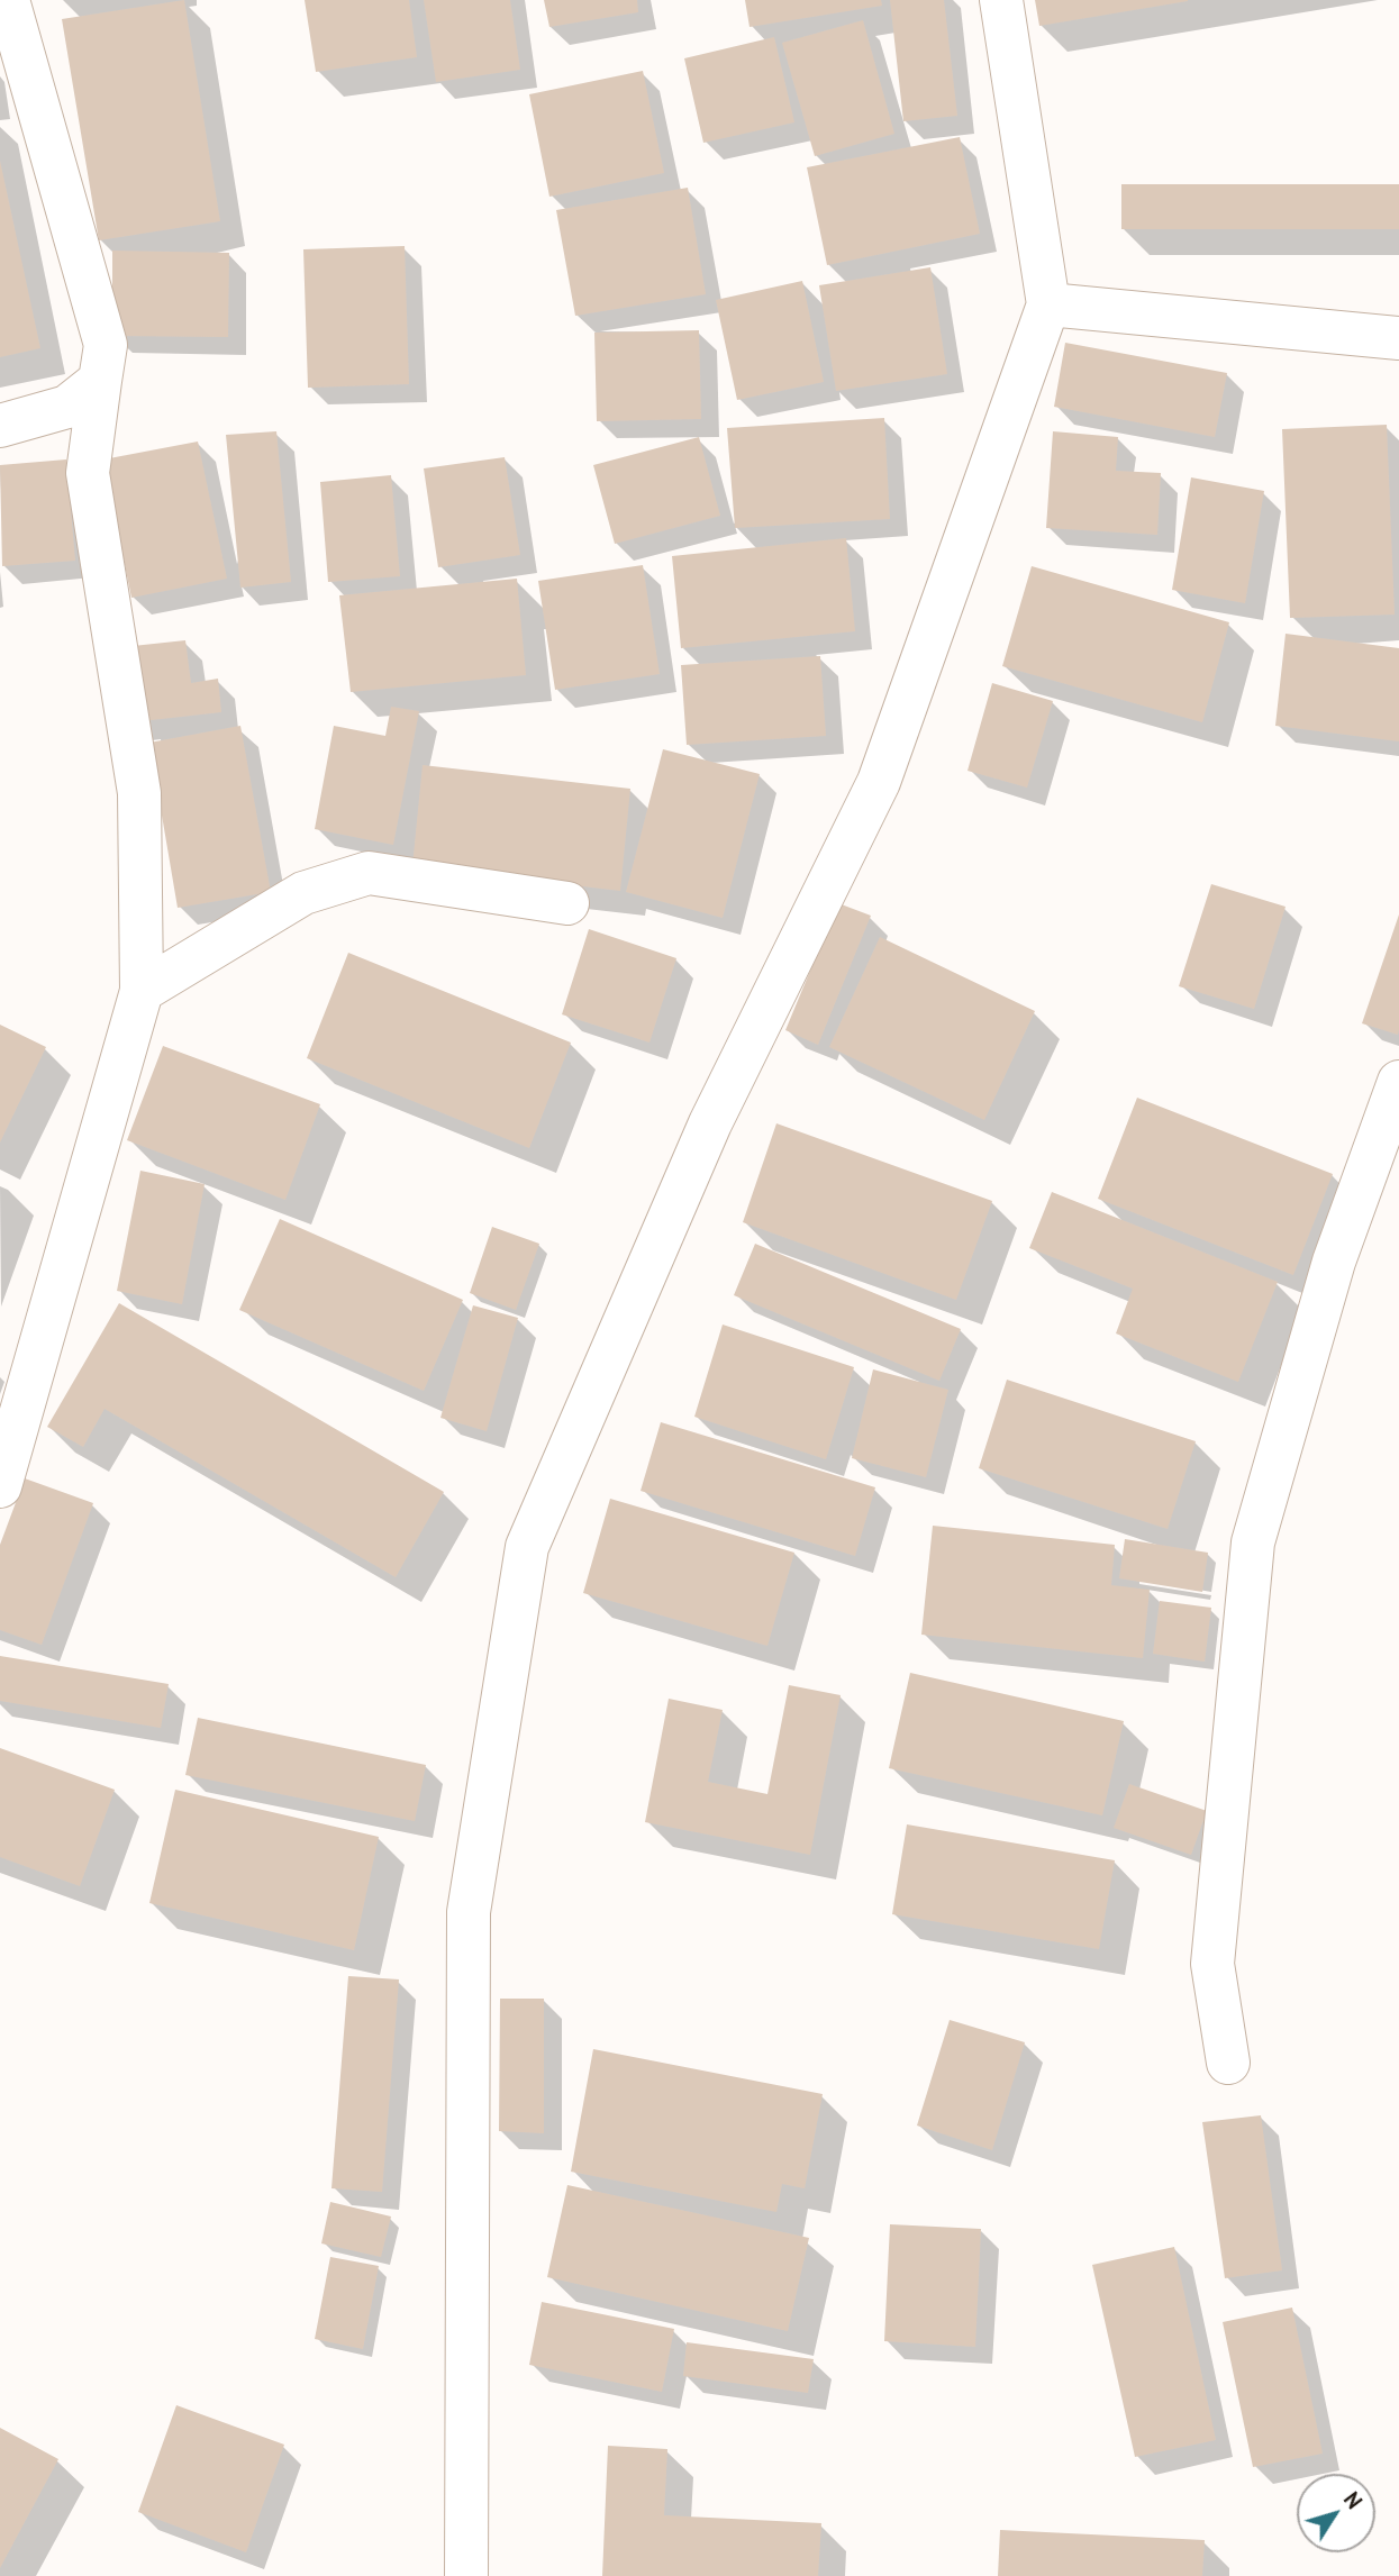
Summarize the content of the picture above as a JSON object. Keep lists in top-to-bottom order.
{
  "north": "top right"
}
